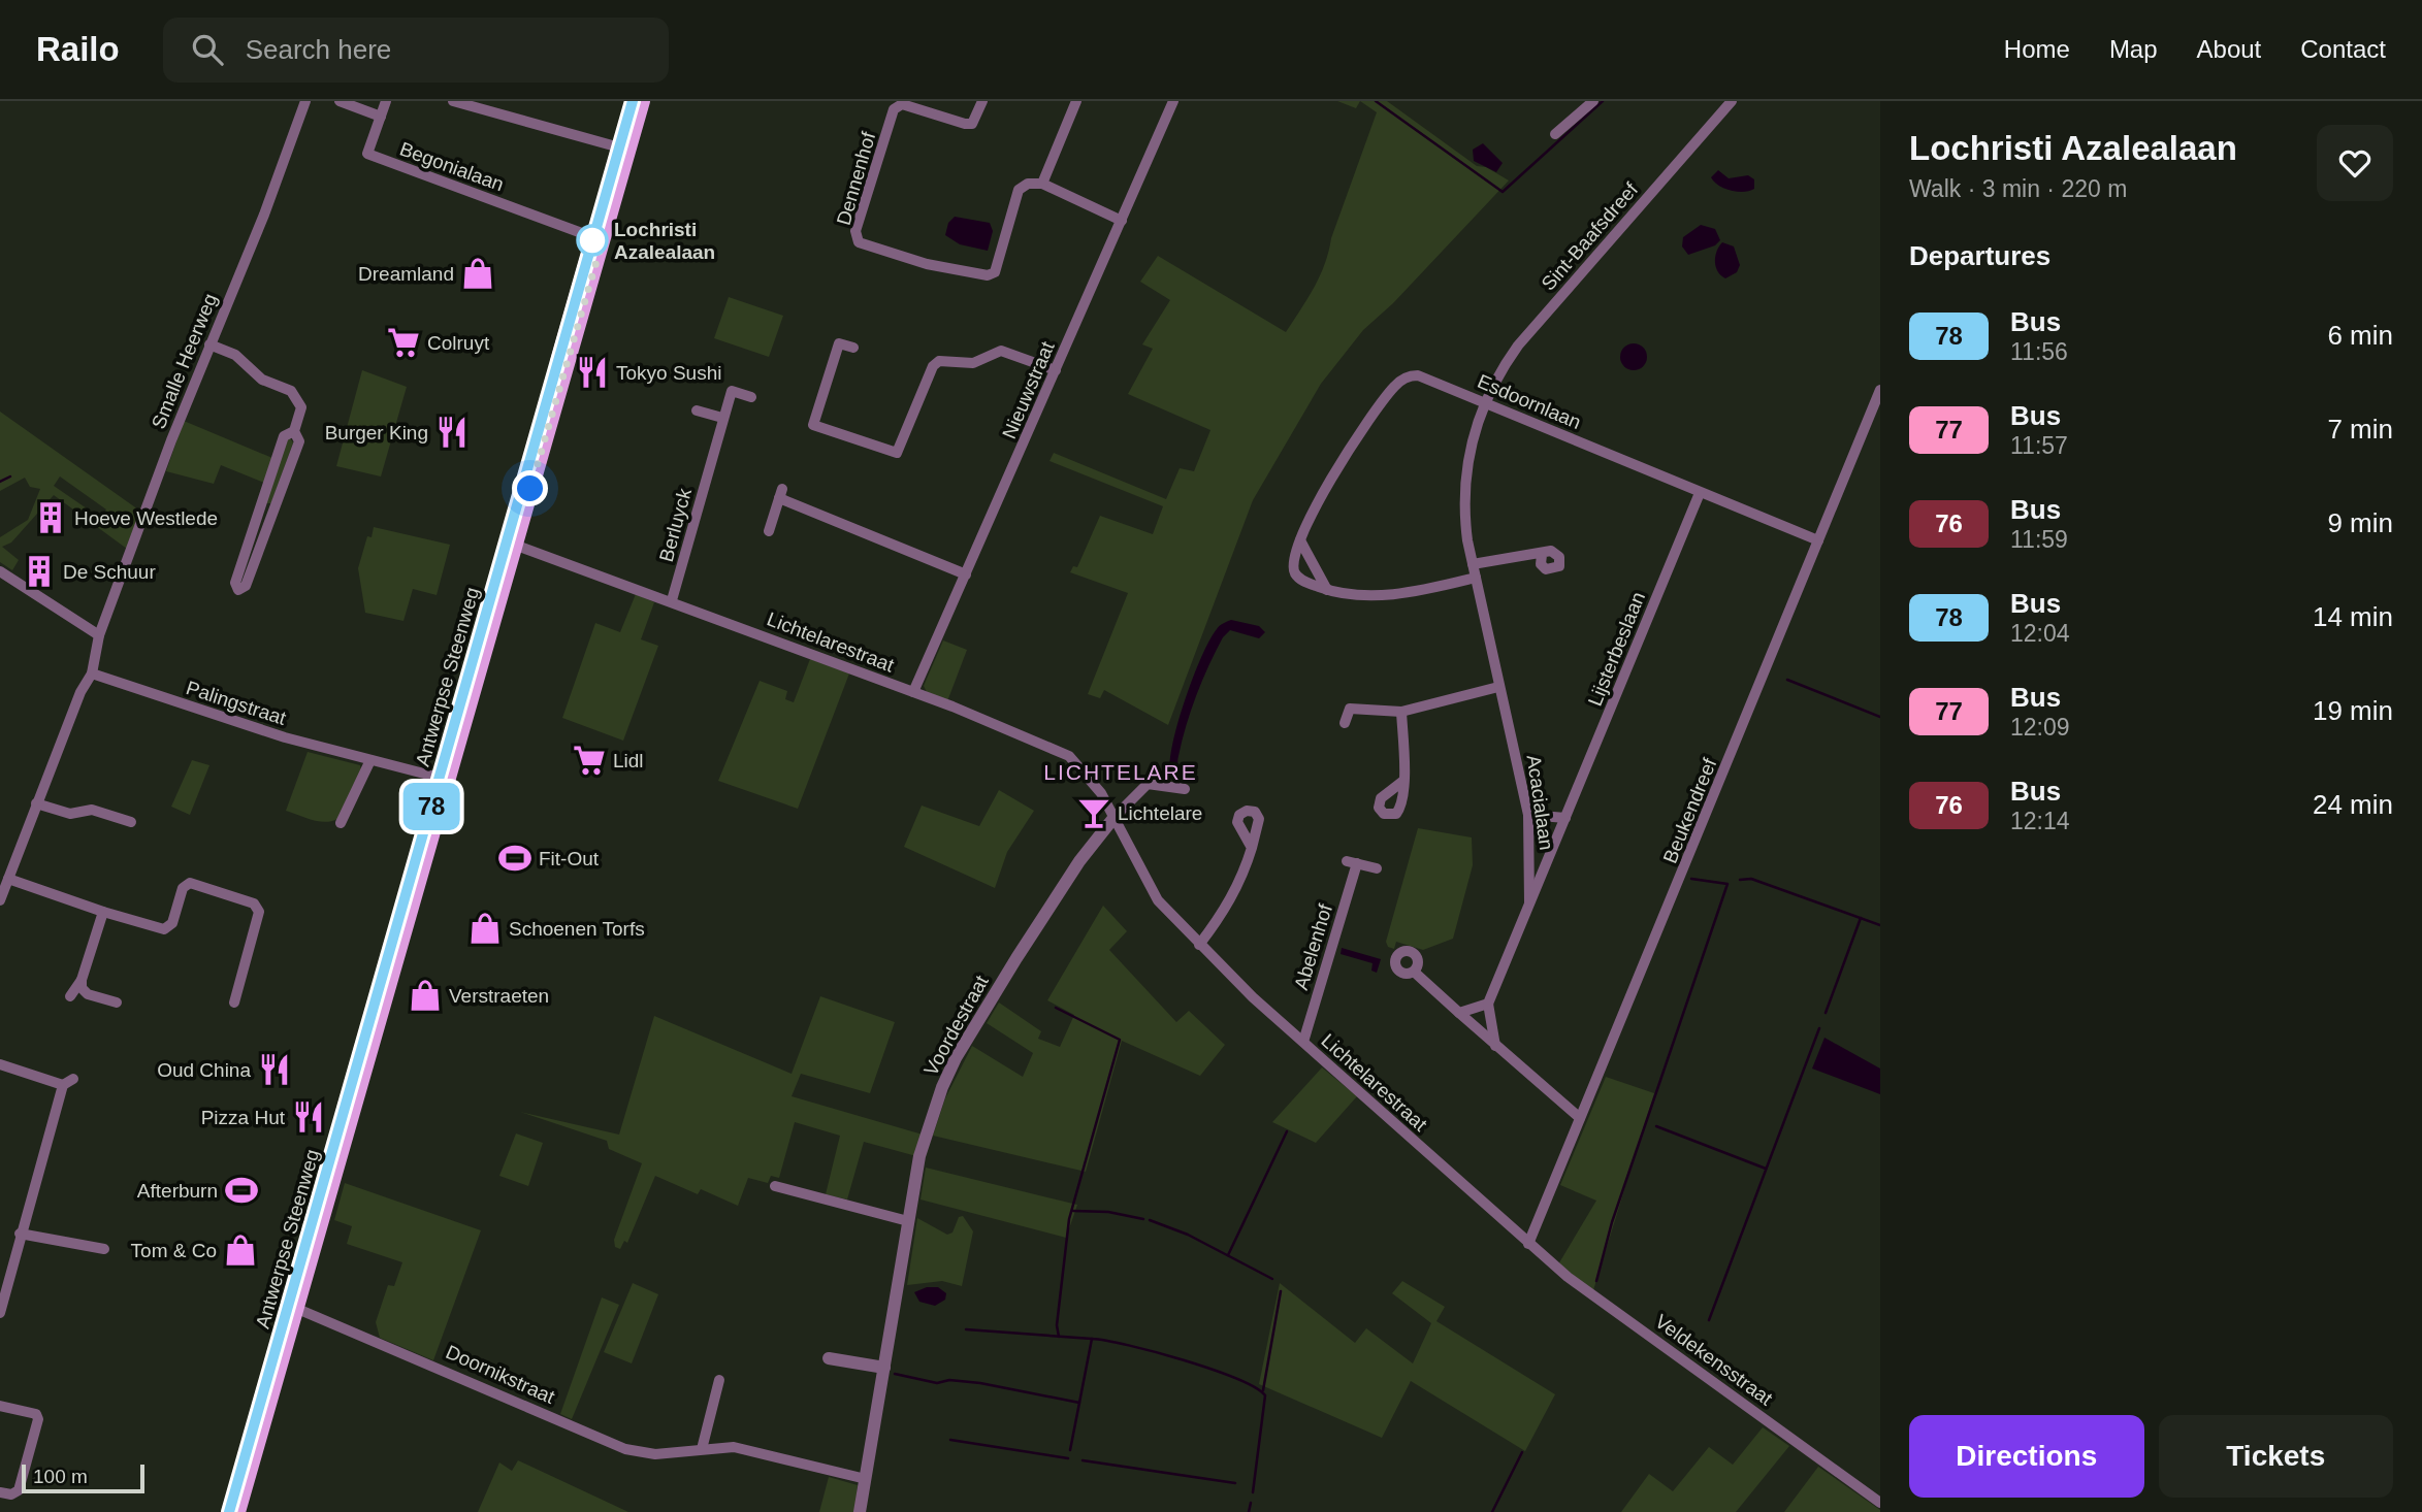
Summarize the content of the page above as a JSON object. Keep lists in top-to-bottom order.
{
  "streets": {
    "main road": ["Antwerpse Steenweg"],
    "street": [
      "Begonialaan",
      "Dennenhof",
      "Sint-Baafsdreef",
      "Smalle Heerweg",
      "Nieuwstraat",
      "Esdoornlaan",
      "Berluyck",
      "Lichtelarestraat",
      "Lijsterbeslaan",
      "Palingstraat",
      "Acacialaan",
      "Beukendreef",
      "Abelenhof",
      "Voordestraat",
      "Veldekensstraat",
      "Doornikstraat"
    ]
  },
  "crossings": [
    ["Begonialaan", "Antwerpse Steenweg"],
    ["Sint-Baafsdreef", "Esdoornlaan"],
    ["Sint-Baafsdreef", "Acacialaan"],
    ["Smalle Heerweg", "Palingstraat"],
    ["Nieuwstraat", "Lichtelarestraat"],
    ["Esdoornlaan", "Lijsterbeslaan"],
    ["Esdoornlaan", "Acacialaan"],
    ["Esdoornlaan", "Beukendreef"],
    ["Berluyck", "Lichtelarestraat"],
    ["Lichtelarestraat", "Antwerpse Steenweg"],
    ["Lichtelarestraat", "Beukendreef"],
    ["Lichtelarestraat", "Abelenhof"],
    ["Lichtelarestraat", "Voordestraat"],
    ["Lichtelarestraat", "Veldekensstraat"],
    ["Lijsterbeslaan", "Acacialaan"],
    ["Antwerpse Steenweg", "Palingstraat"],
    ["Antwerpse Steenweg", "Doornikstraat"],
    ["Beukendreef", "Veldekensstraat"],
    ["Voordestraat", "Doornikstraat"]
  ],
  "districts": ["LICHTELARE"],
  "places": {
    "other": ["Lochristi Azalealaan"],
    "shop": [
      "Dreamland",
      "Schoenen Torfs",
      "Verstraeten",
      "Tom & Co"
    ],
    "supermarket": ["Colruyt", "Lidl"],
    "restaurant": [
      "Tokyo Sushi",
      "Burger King",
      "Oud China",
      "Pizza Hut"
    ],
    "building": ["Hoeve Westlede", "De Schuur"],
    "bar": ["Lichtelare"],
    "sports": ["Fit-Out", "Afterburn"]
  },
  "lines": ["bus line 78"],
  "scale_bar": "100 m",
  "page": {
    "header": "Railo",
    "search": "Search here",
    "nav": [
      "Home",
      "Map",
      "About",
      "Contact"
    ],
    "on_map": "78",
    "heading": [
      ["Lochristi Azalealaan", "Walk · 3 min · 220 m"],
      "Departures"
    ],
    "list": [
      {
        "mark": "78",
        "name": "Bus",
        "note": "11:56",
        "value": "6 min"
      },
      {
        "mark": "77",
        "name": "Bus",
        "note": "11:57",
        "value": "7 min"
      },
      {
        "mark": "76",
        "name": "Bus",
        "note": "11:59",
        "value": "9 min"
      },
      {
        "mark": "78",
        "name": "Bus",
        "note": "12:04",
        "value": "14 min"
      },
      {
        "mark": "77",
        "name": "Bus",
        "note": "12:09",
        "value": "19 min"
      },
      {
        "mark": "76",
        "name": "Bus",
        "note": "12:14",
        "value": "24 min"
      }
    ],
    "buttons": ["Directions", "Tickets"],
    "scale": "100 m"
  }
}
